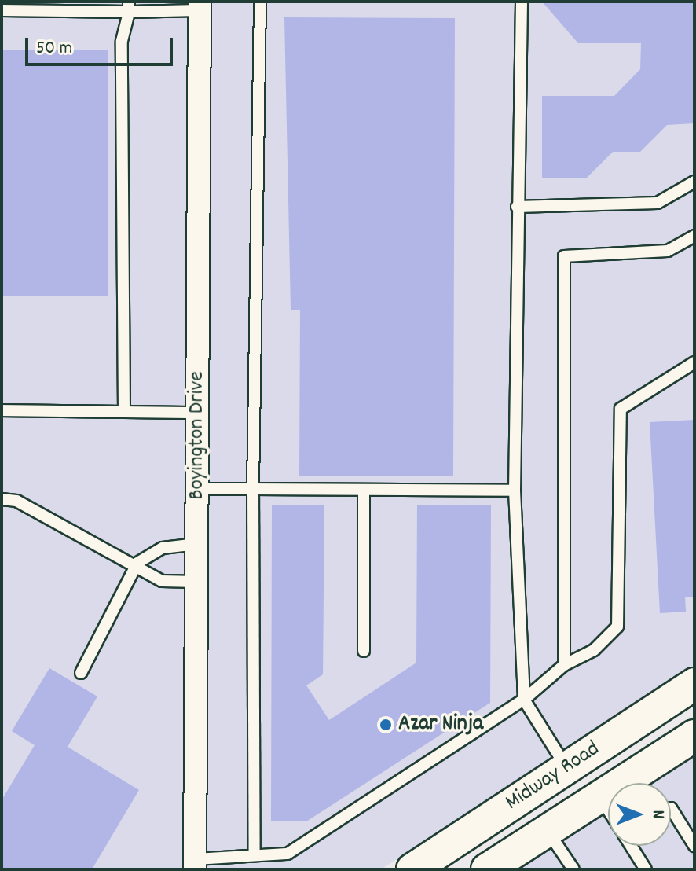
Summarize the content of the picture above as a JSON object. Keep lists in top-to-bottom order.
{
  "streets": {
    "main road": ["Midway Road"],
    "street": ["Boyington Drive"]
  },
  "places": ["Azar Ninja"],
  "scale_bar": "50 m",
  "north": "right"
}
